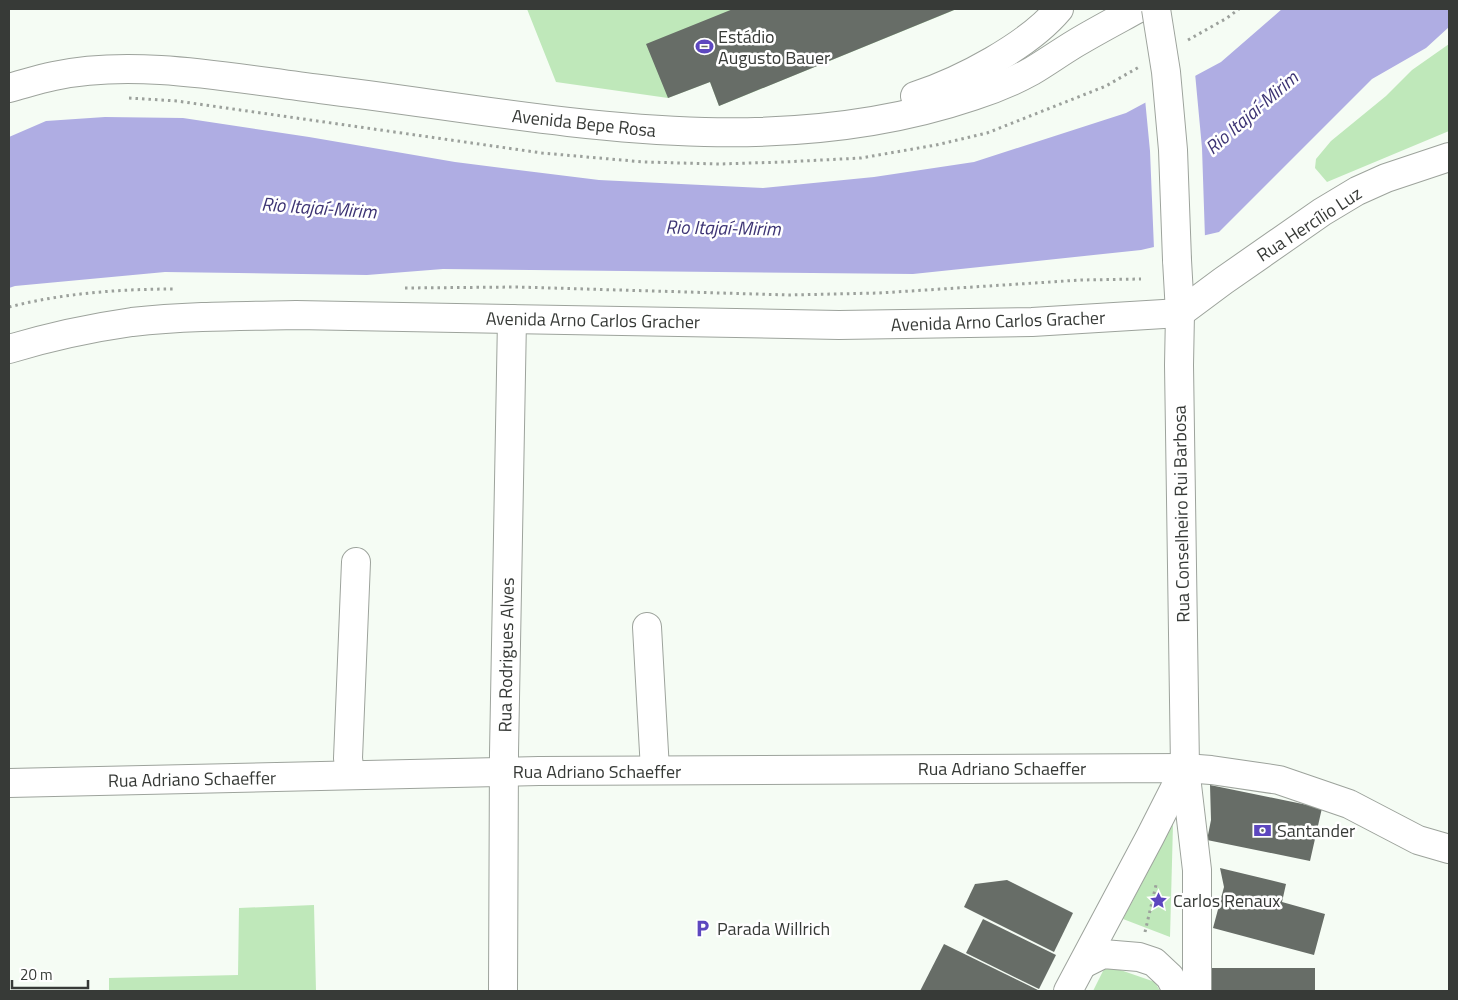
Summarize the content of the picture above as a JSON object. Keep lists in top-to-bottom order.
{
  "streets": {
    "main road": [
      "Avenida Bepe Rosa",
      "Rua Hercílio Luz",
      "Avenida Arno Carlos Gracher",
      "Rua Conselheiro Rui Barbosa",
      "Rua Rodrigues Alves",
      "Rua Adriano Schaeffer"
    ]
  },
  "crossings": [
    ["Rua Hercílio Luz", "Avenida Arno Carlos Gracher"],
    ["Rua Hercílio Luz", "Rua Conselheiro Rui Barbosa"],
    ["Avenida Arno Carlos Gracher", "Rua Conselheiro Rui Barbosa"],
    ["Avenida Arno Carlos Gracher", "Rua Rodrigues Alves"],
    ["Rua Conselheiro Rui Barbosa", "Rua Adriano Schaeffer"],
    ["Rua Rodrigues Alves", "Rua Adriano Schaeffer"]
  ],
  "water": ["Rio Itajaí-Mirim"],
  "places": {
    "sports": ["Estádio Augusto Bauer"],
    "bank": ["Santander"],
    "place": ["Carlos Renaux"],
    "parking": ["Parada Willrich"]
  },
  "scale_bar": "20 m"
}
